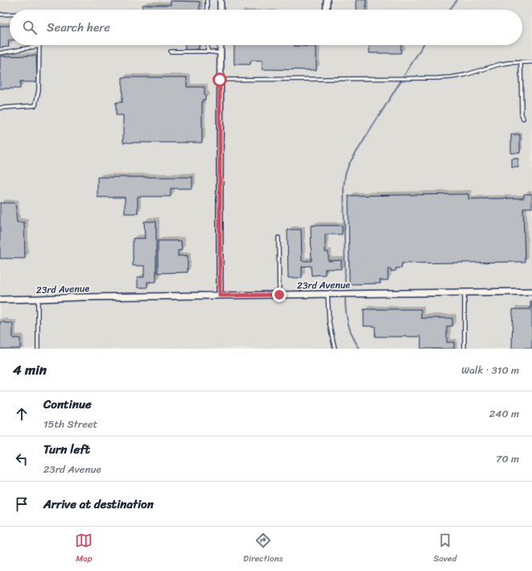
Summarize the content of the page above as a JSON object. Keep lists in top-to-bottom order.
{
  "streets": {
    "street": ["23rd Avenue"]
  },
  "page": {
    "search": "Search here",
    "heading": ["4 min", "Walk · 310 m"],
    "list": [
      ["Continue", "15th Street", "240 m"],
      ["Turn left", "23rd Avenue", "70 m"],
      "Arrive at destination"
    ],
    "nav": ["Map", "Directions", "Saved"]
  }
}
